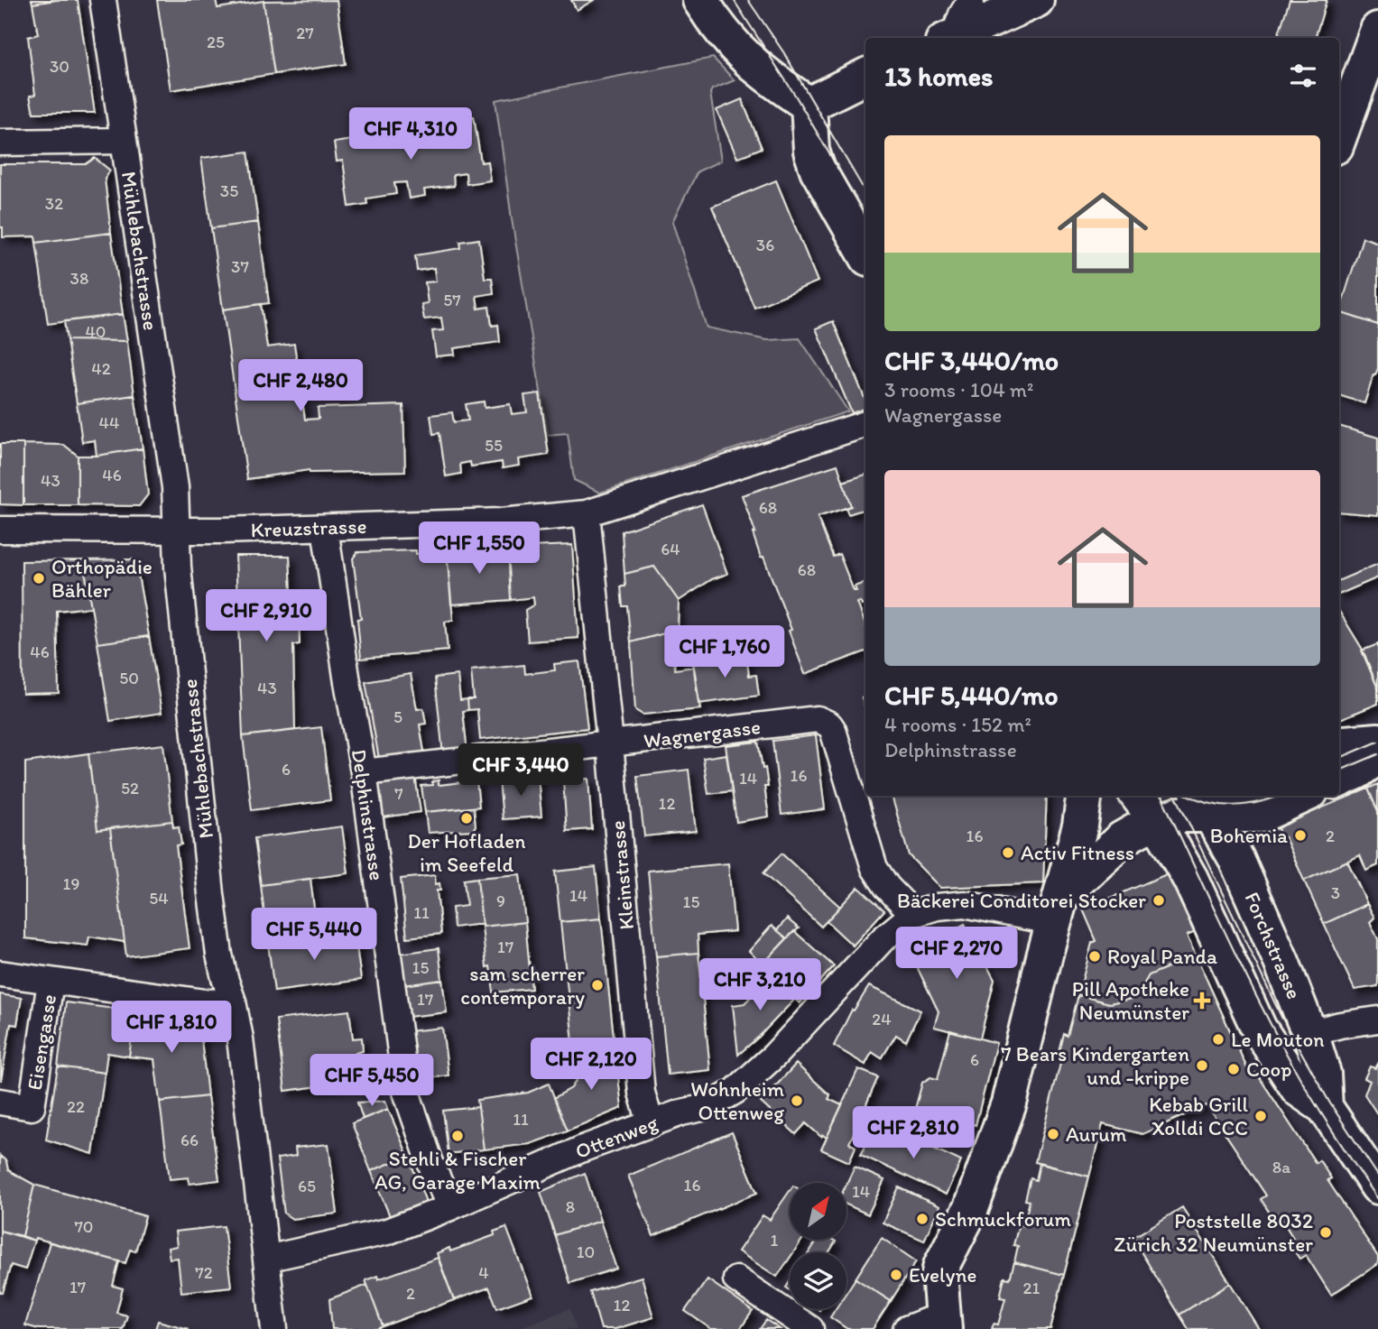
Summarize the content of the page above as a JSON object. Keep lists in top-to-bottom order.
{
  "streets": {
    "main road": ["Forchstrasse"],
    "street": [
      "Mühlebachstrasse",
      "Kreuzstrasse",
      "Wagnergasse",
      "Delphinstrasse",
      "Kleinstrasse",
      "Eisengasse",
      "Ottenweg"
    ]
  },
  "crossings": [
    ["Mühlebachstrasse", "Kreuzstrasse"],
    ["Mühlebachstrasse", "Ottenweg"],
    ["Kreuzstrasse", "Delphinstrasse"],
    ["Kreuzstrasse", "Kleinstrasse"],
    ["Wagnergasse", "Delphinstrasse"],
    ["Wagnergasse", "Kleinstrasse"],
    ["Wagnergasse", "Ottenweg"],
    ["Delphinstrasse", "Ottenweg"],
    ["Kleinstrasse", "Ottenweg"]
  ],
  "places": {
    "other": [
      "Orthopädie Bähler",
      "Der Hofladen im Seefeld",
      "Bohemia",
      "Activ Fitness",
      "Bäckerei Conditorei Stocker",
      "Royal Panda",
      "sam scherrer contemporary",
      "Le Mouton",
      "7 Bears Kindergarten und -krippe",
      "Coop",
      "Wohnheim Ottenweg",
      "Kebab Grill Xolldi CCC",
      "Aurum",
      "Stehli & Fischer AG, Garage Maxim",
      "Schmuckforum",
      "Poststelle 8032 Zürich 32 Neumünster",
      "Evelyne"
    ],
    "health": ["Pill Apotheke Neumünster"]
  },
  "house_numbers": [
    "27",
    "25",
    "30",
    "35",
    "32",
    "36",
    "37",
    "38",
    "57",
    "40",
    "42",
    "44",
    "55",
    "46",
    "43",
    "68",
    "64",
    "68",
    "46",
    "50",
    "43",
    "5",
    "6",
    "16",
    "14",
    "52",
    "7",
    "12",
    "16",
    "2",
    "19",
    "3",
    "14",
    "54",
    "9",
    "15",
    "11",
    "17",
    "15",
    "17",
    "24",
    "6",
    "22",
    "11",
    "66",
    "8a",
    "16",
    "65",
    "14",
    "8",
    "70",
    "1",
    "10",
    "72",
    "4",
    "17",
    "21",
    "2",
    "12"
  ],
  "north": "top right",
  "page": {
    "heading": "13 homes",
    "price": [
      "CHF 4,310",
      "CHF 2,480",
      "CHF 1,550",
      "CHF 2,910",
      "CHF 1,760",
      "CHF 3,440",
      "CHF 5,440",
      "CHF 2,270",
      "CHF 3,210",
      "CHF 1,810",
      "CHF 2,120",
      "CHF 5,450",
      "CHF 2,810"
    ],
    "list": [
      {
        "name": "CHF 3,440/mo",
        "note": "3 rooms · 104 m² · Wagnergasse"
      },
      {
        "name": "CHF 5,440/mo",
        "note": "4 rooms · 152 m² · Delphinstrasse"
      }
    ]
  }
}
